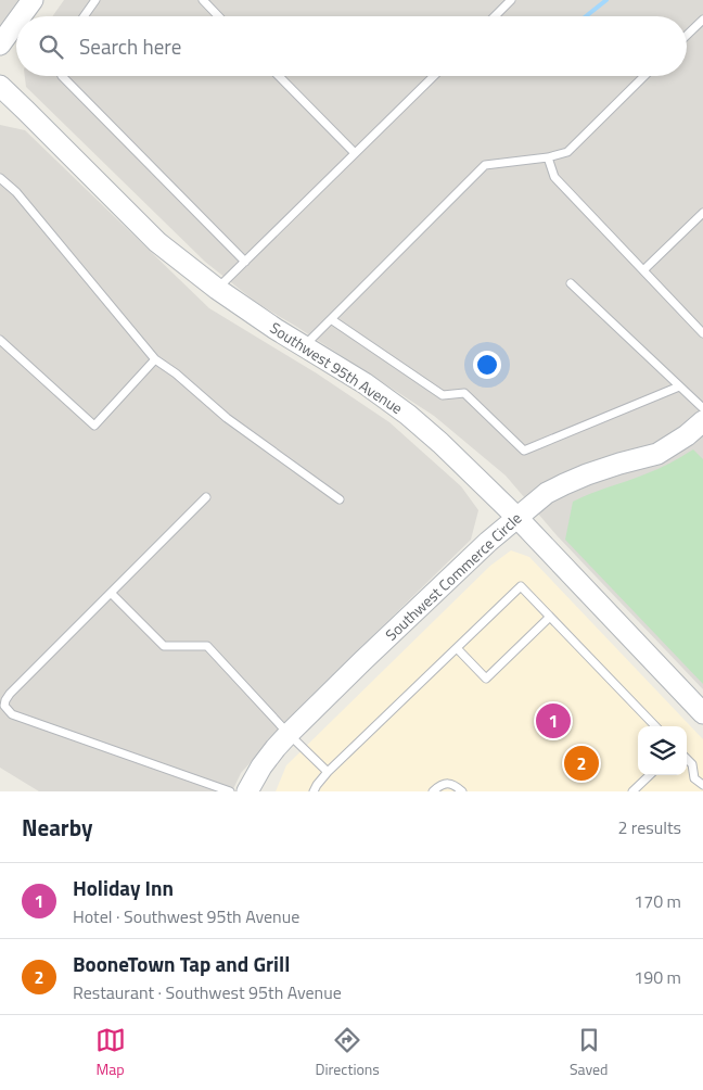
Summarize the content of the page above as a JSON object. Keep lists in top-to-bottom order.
{
  "streets": {
    "main road": ["Southwest 95th Avenue", "Southwest Commerce Circle"]
  },
  "crossings": [
    ["Southwest 95th Avenue", "Southwest Commerce Circle"]
  ],
  "page": {
    "search": "Search here",
    "pins": ["1", "2"],
    "heading": ["Nearby", "2 results"],
    "list": [
      {
        "mark": "1",
        "name": "Holiday Inn",
        "note": "Hotel · Southwest 95th Avenue",
        "value": "170 m"
      },
      {
        "mark": "2",
        "name": "BooneTown Tap and Grill",
        "note": "Restaurant · Southwest 95th Avenue",
        "value": "190 m"
      }
    ],
    "nav": ["Map", "Directions", "Saved"]
  }
}
